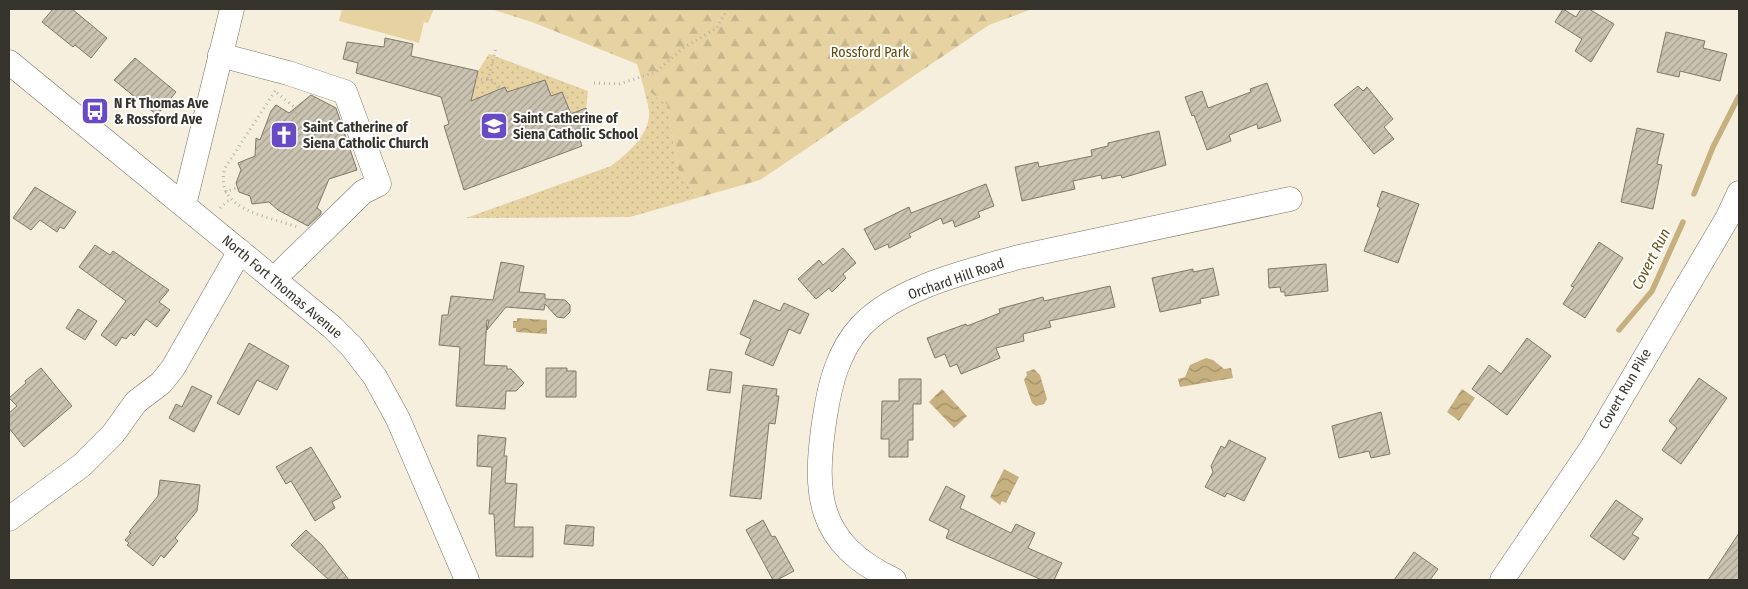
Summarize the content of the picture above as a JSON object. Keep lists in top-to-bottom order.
{
  "streets": {
    "street": ["Orchard Hill Road", "North Fort Thomas Avenue", "Covert Run Pike"]
  },
  "water": ["Covert Run"],
  "parks": ["Rossford Park"],
  "places": {
    "bus stop": ["N Ft Thomas Ave & Rossford Ave"],
    "school or university": ["Saint Catherine of Siena Catholic School"],
    "church": ["Saint Catherine of Siena Catholic Church"]
  }
}
